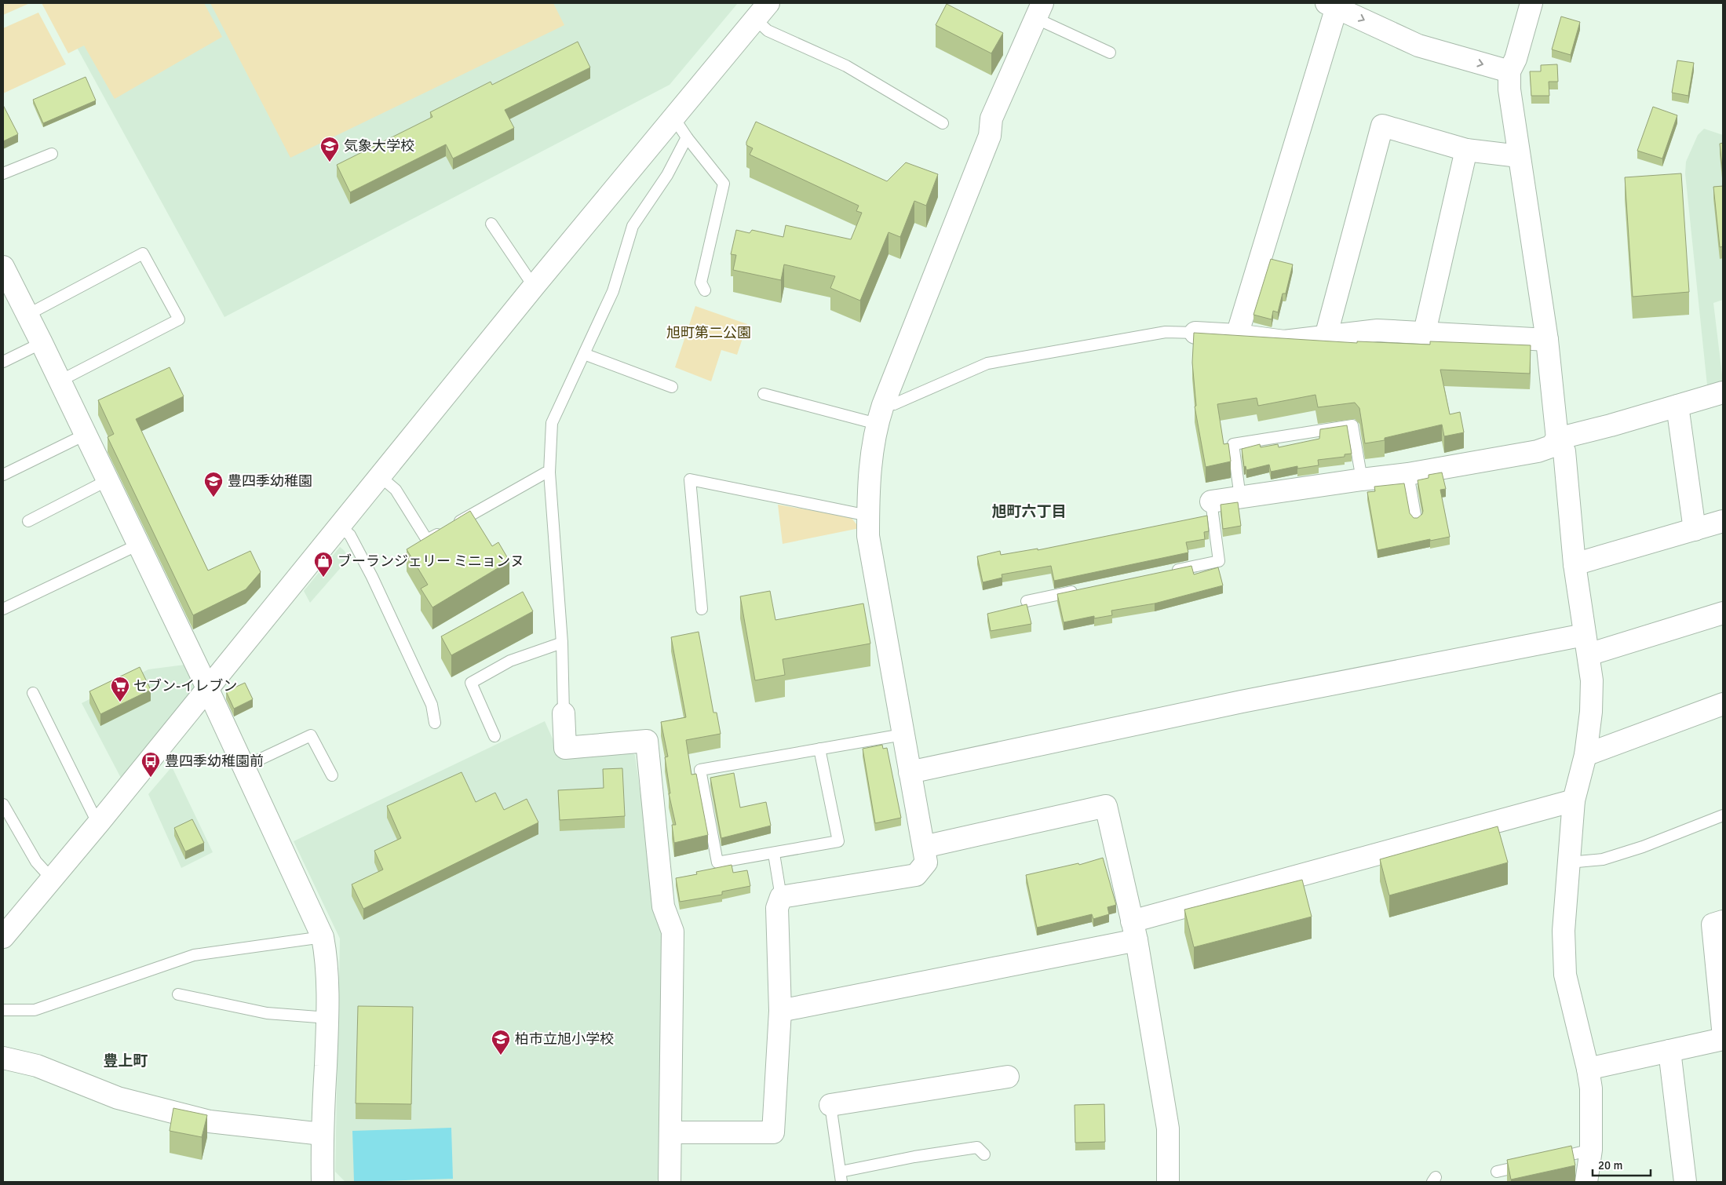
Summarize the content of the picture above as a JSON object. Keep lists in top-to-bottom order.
{
  "districts": ["旭町六丁目", "豊上町"],
  "parks": ["旭町第二公園"],
  "places": {
    "school or university": ["気象大学校", "豊四季幼稚園", "柏市立旭小学校"],
    "shop": ["ブーランジェリー ミニョンヌ"],
    "supermarket": ["セブン-イレブン"],
    "bus stop": ["豊四季幼稚園前"]
  },
  "scale_bar": "20 m"
}
